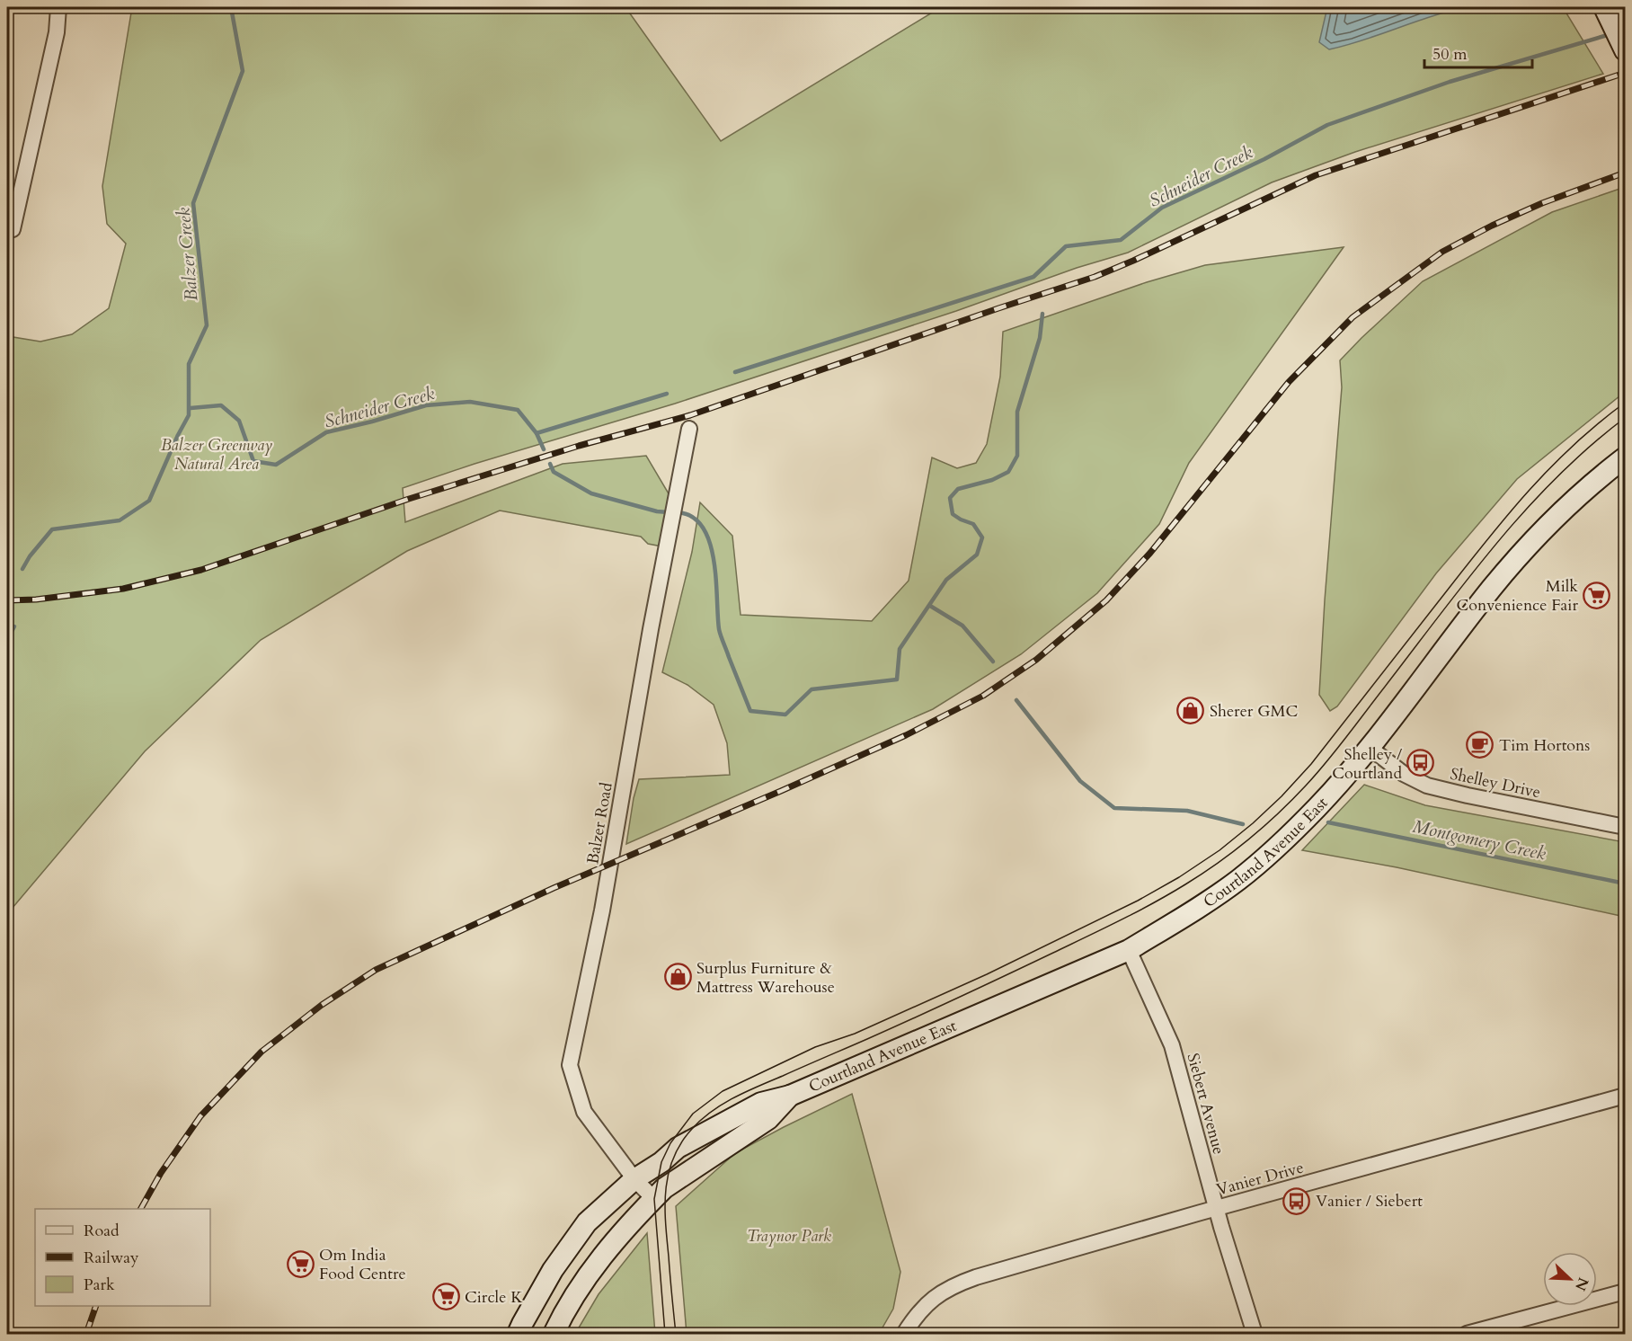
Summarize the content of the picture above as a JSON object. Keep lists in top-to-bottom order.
{
  "streets": {
    "main road": ["Courtland Avenue East"],
    "street": [
      "Shelley Drive",
      "Balzer Road",
      "Siebert Avenue",
      "Vanier Drive"
    ]
  },
  "crossings": [
    ["Shelley Drive", "Courtland Avenue East"],
    ["Balzer Road", "Courtland Avenue East"],
    ["Courtland Avenue East", "Siebert Avenue"],
    ["Siebert Avenue", "Vanier Drive"]
  ],
  "water": ["Schneider Creek", "Balzer Creek", "Montgomery Creek"],
  "parks": ["Balzer Greenway Natural Area", "Traynor Park"],
  "places": {
    "supermarket": ["Milk Convenience Fair", "Om India Food Centre", "Circle K"],
    "shop": ["Sherer GMC", "Surplus Furniture & Mattress Warehouse"],
    "cafe": ["Tim Hortons"],
    "bus stop": ["Shelley / Courtland", "Vanier / Siebert"]
  },
  "legend": ["Road", "Railway", "Park"],
  "scale_bar": "50 m",
  "north": "bottom right"
}
